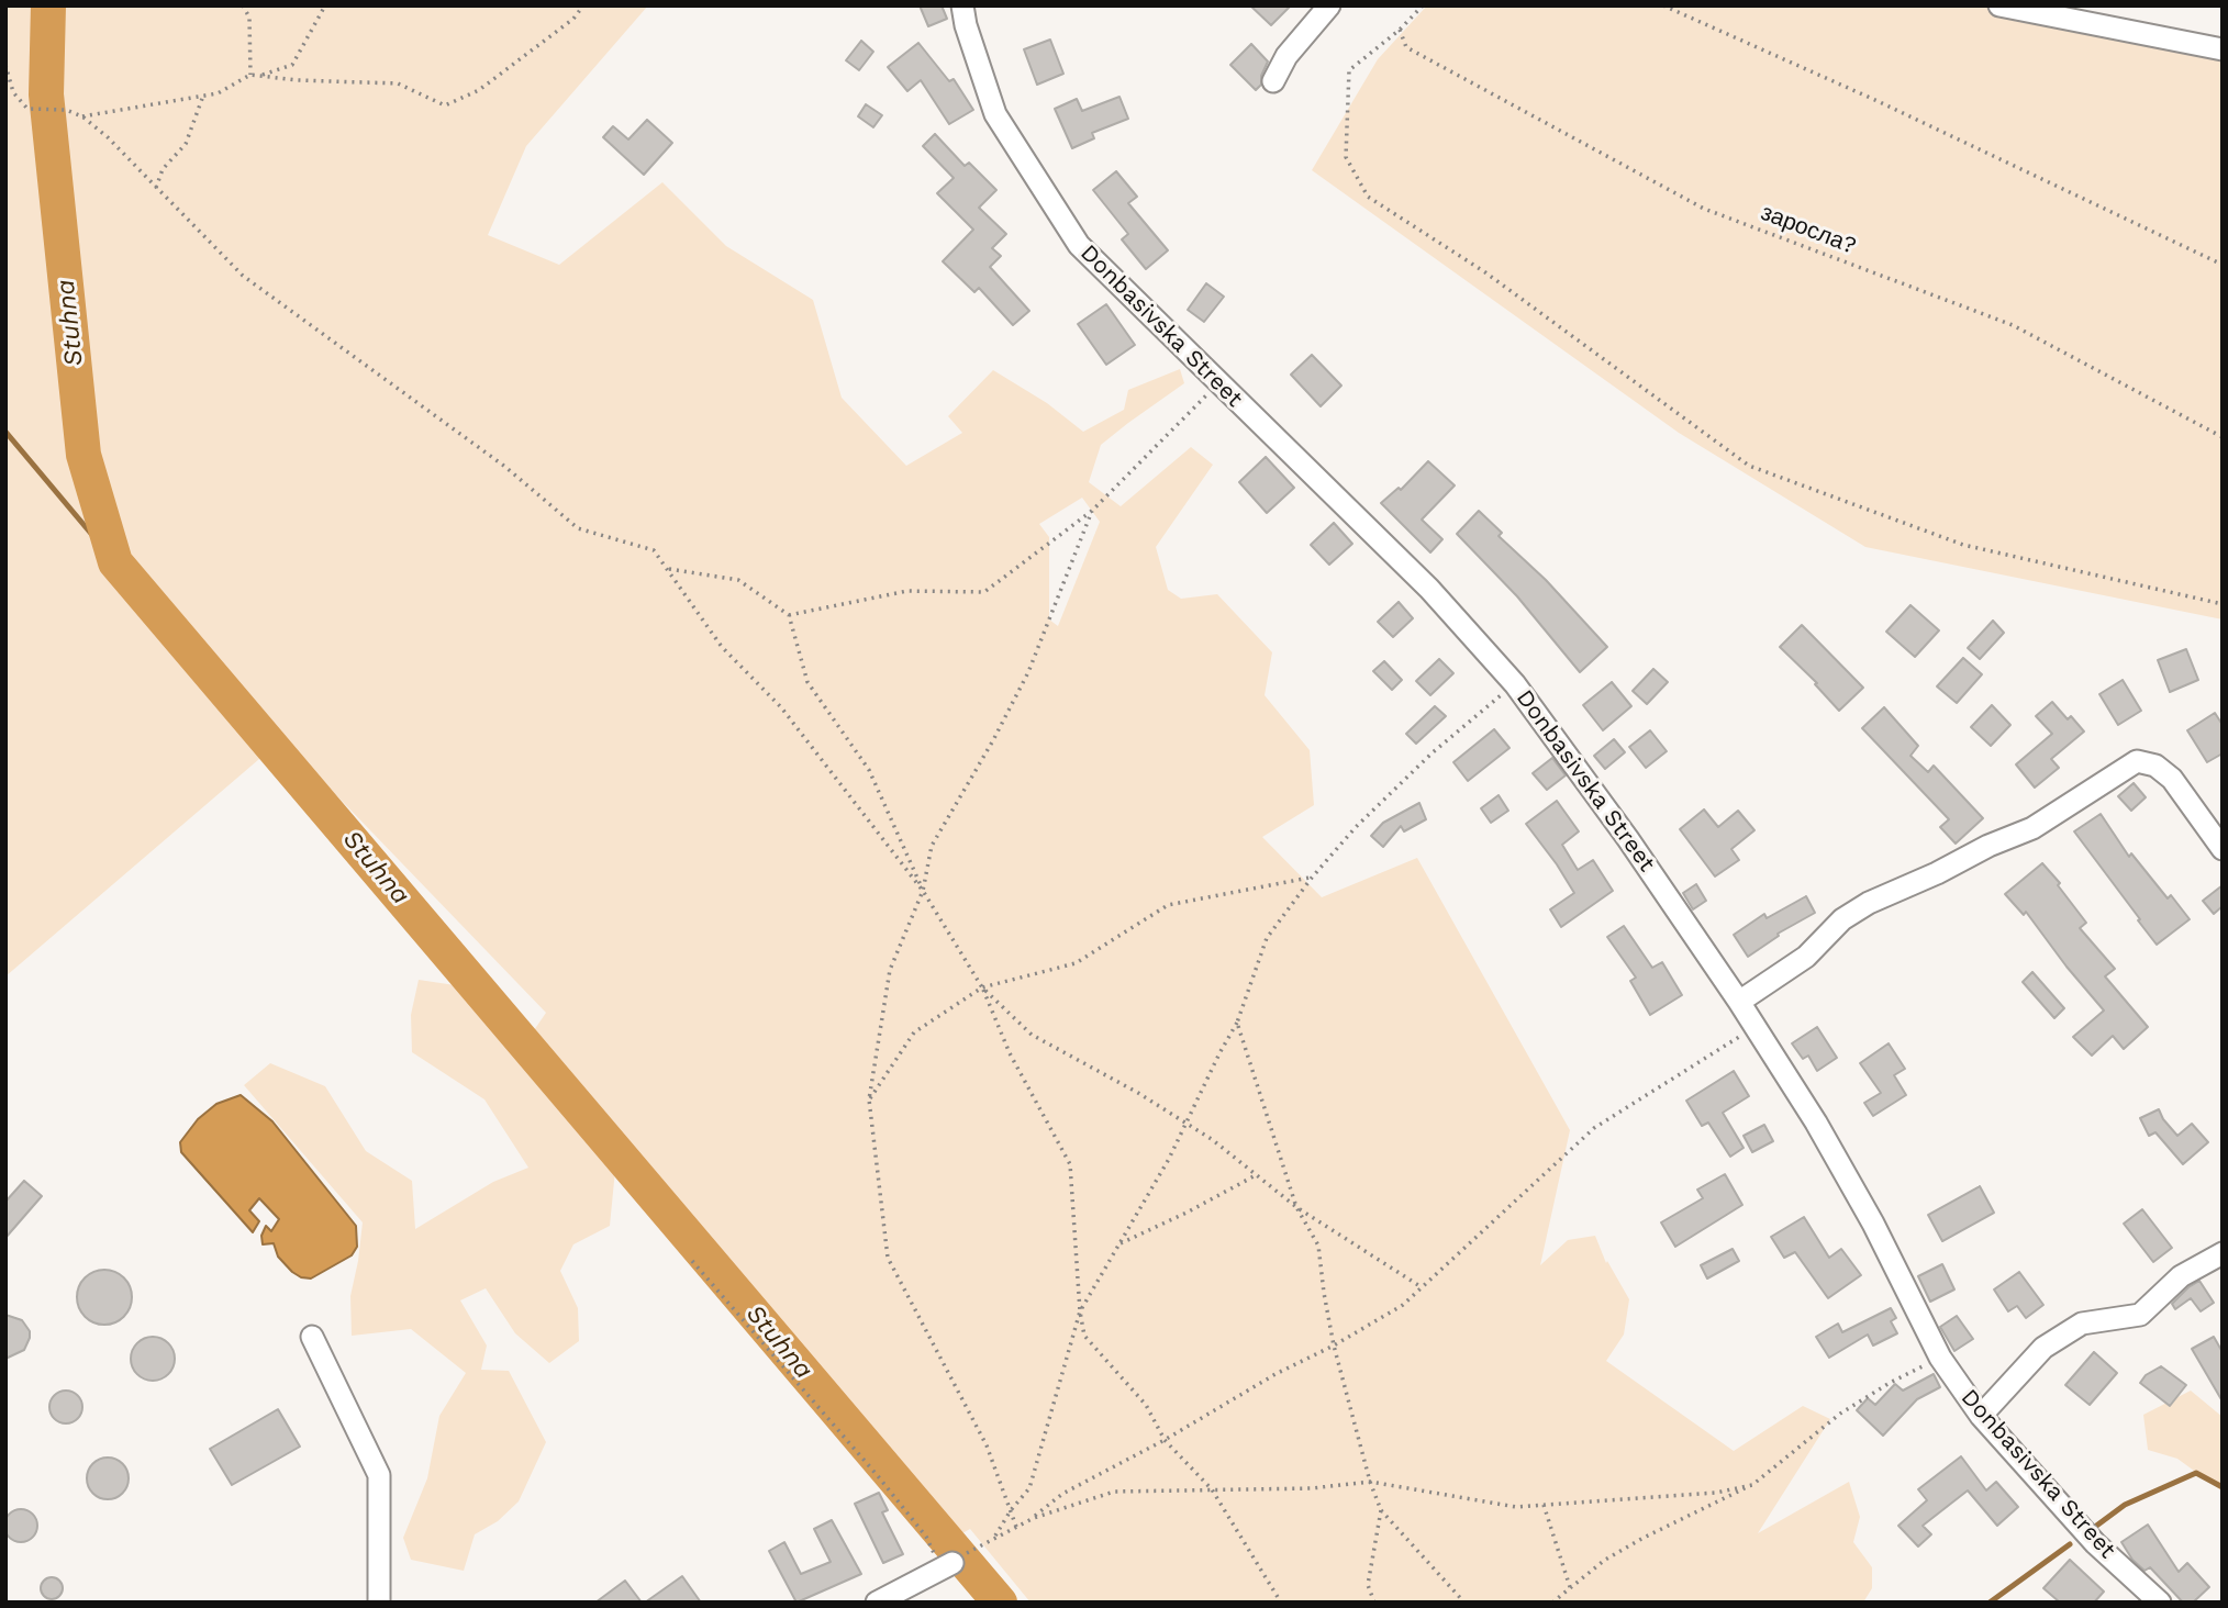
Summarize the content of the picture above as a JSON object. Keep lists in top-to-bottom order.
{
  "streets": {
    "street": ["Donbasivska Street"],
    "path": ["заросла?"]
  },
  "water": ["Stuhna"]
}
